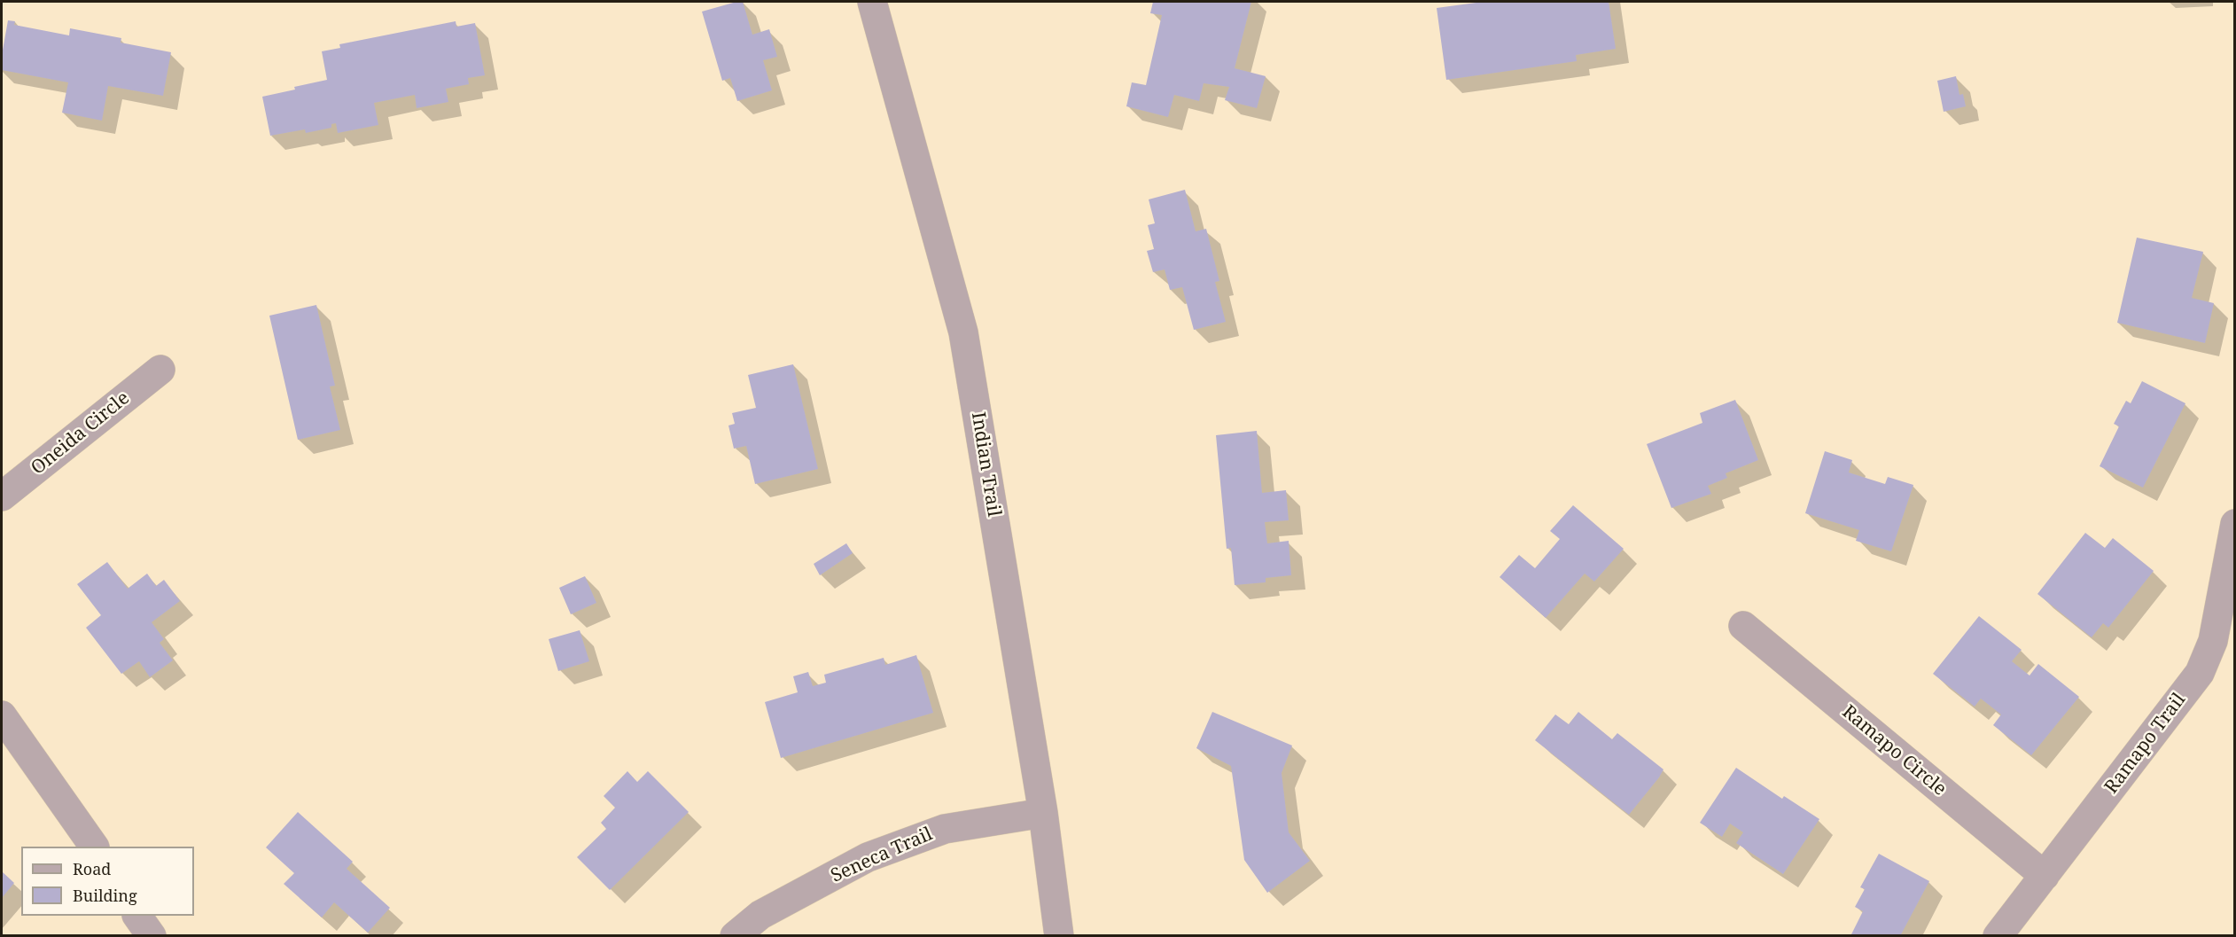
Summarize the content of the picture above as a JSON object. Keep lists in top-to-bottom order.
{
  "streets": {
    "street": [
      "Oneida Circle",
      "Indian Trail",
      "Ramapo Trail",
      "Ramapo Circle",
      "Seneca Trail"
    ]
  },
  "crossings": [
    ["Indian Trail", "Seneca Trail"],
    ["Ramapo Trail", "Ramapo Circle"]
  ],
  "legend": ["Road", "Building"]
}
